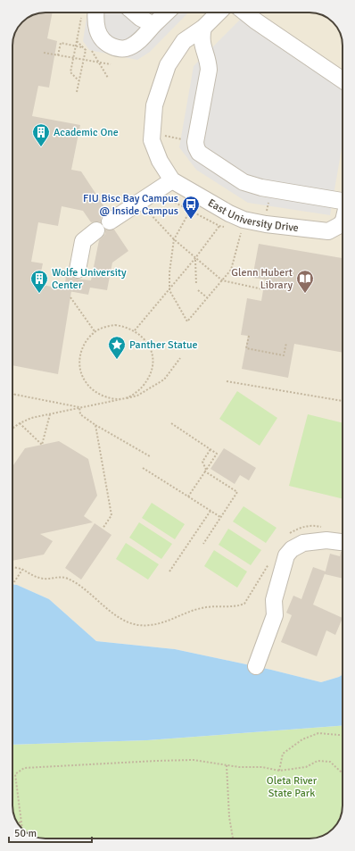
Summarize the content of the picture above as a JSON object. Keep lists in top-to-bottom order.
{
  "streets": {
    "street": ["East University Drive"]
  },
  "parks": ["Oleta River State Park"],
  "places": {
    "building": ["Academic One", "Wolfe University Center"],
    "bus stop": ["FIU Bisc Bay Campus @ Inside Campus"],
    "library": ["Glenn Hubert Library"],
    "place": ["Panther Statue"]
  },
  "scale_bar": "50 m"
}
